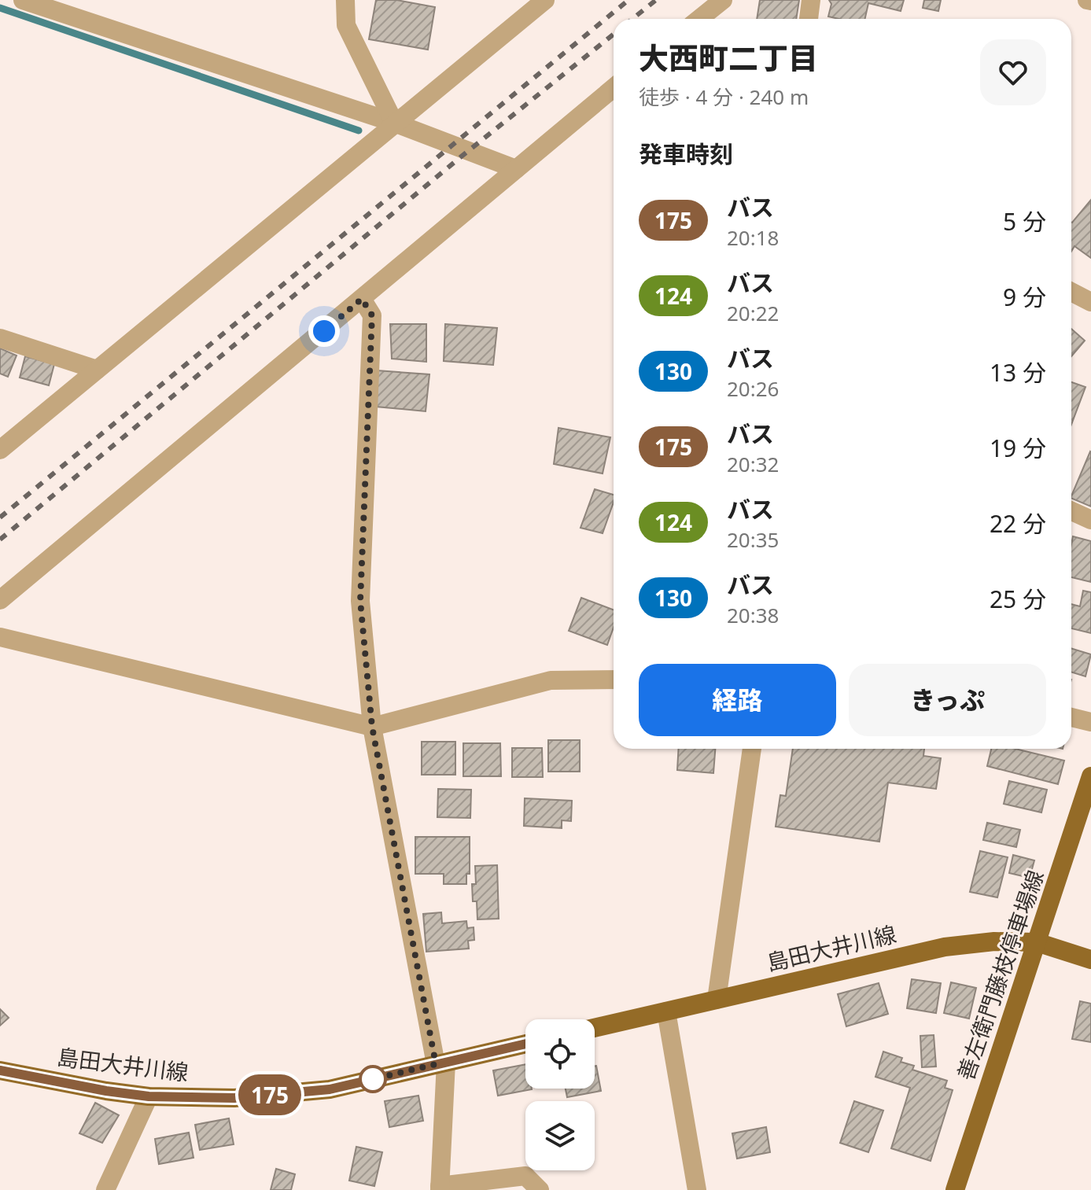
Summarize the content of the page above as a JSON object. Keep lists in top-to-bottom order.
{
  "streets": {
    "main road": ["島田大井川線", "善左衛門藤枝停車場線"]
  },
  "crossings": [
    ["島田大井川線", "善左衛門藤枝停車場線"]
  ],
  "lines": ["bus line 175"],
  "page": {
    "on_map": "175",
    "heading": [
      ["大西町二丁目", "徒歩 · 4 分 · 240 m"],
      "発車時刻"
    ],
    "list": [
      {
        "mark": "175",
        "name": "バス",
        "note": "20:18",
        "value": "5 分"
      },
      {
        "mark": "124",
        "name": "バス",
        "note": "20:22",
        "value": "9 分"
      },
      {
        "mark": "130",
        "name": "バス",
        "note": "20:26",
        "value": "13 分"
      },
      {
        "mark": "175",
        "name": "バス",
        "note": "20:32",
        "value": "19 分"
      },
      {
        "mark": "124",
        "name": "バス",
        "note": "20:35",
        "value": "22 分"
      },
      {
        "mark": "130",
        "name": "バス",
        "note": "20:38",
        "value": "25 分"
      }
    ],
    "buttons": ["経路", "きっぷ"]
  }
}
